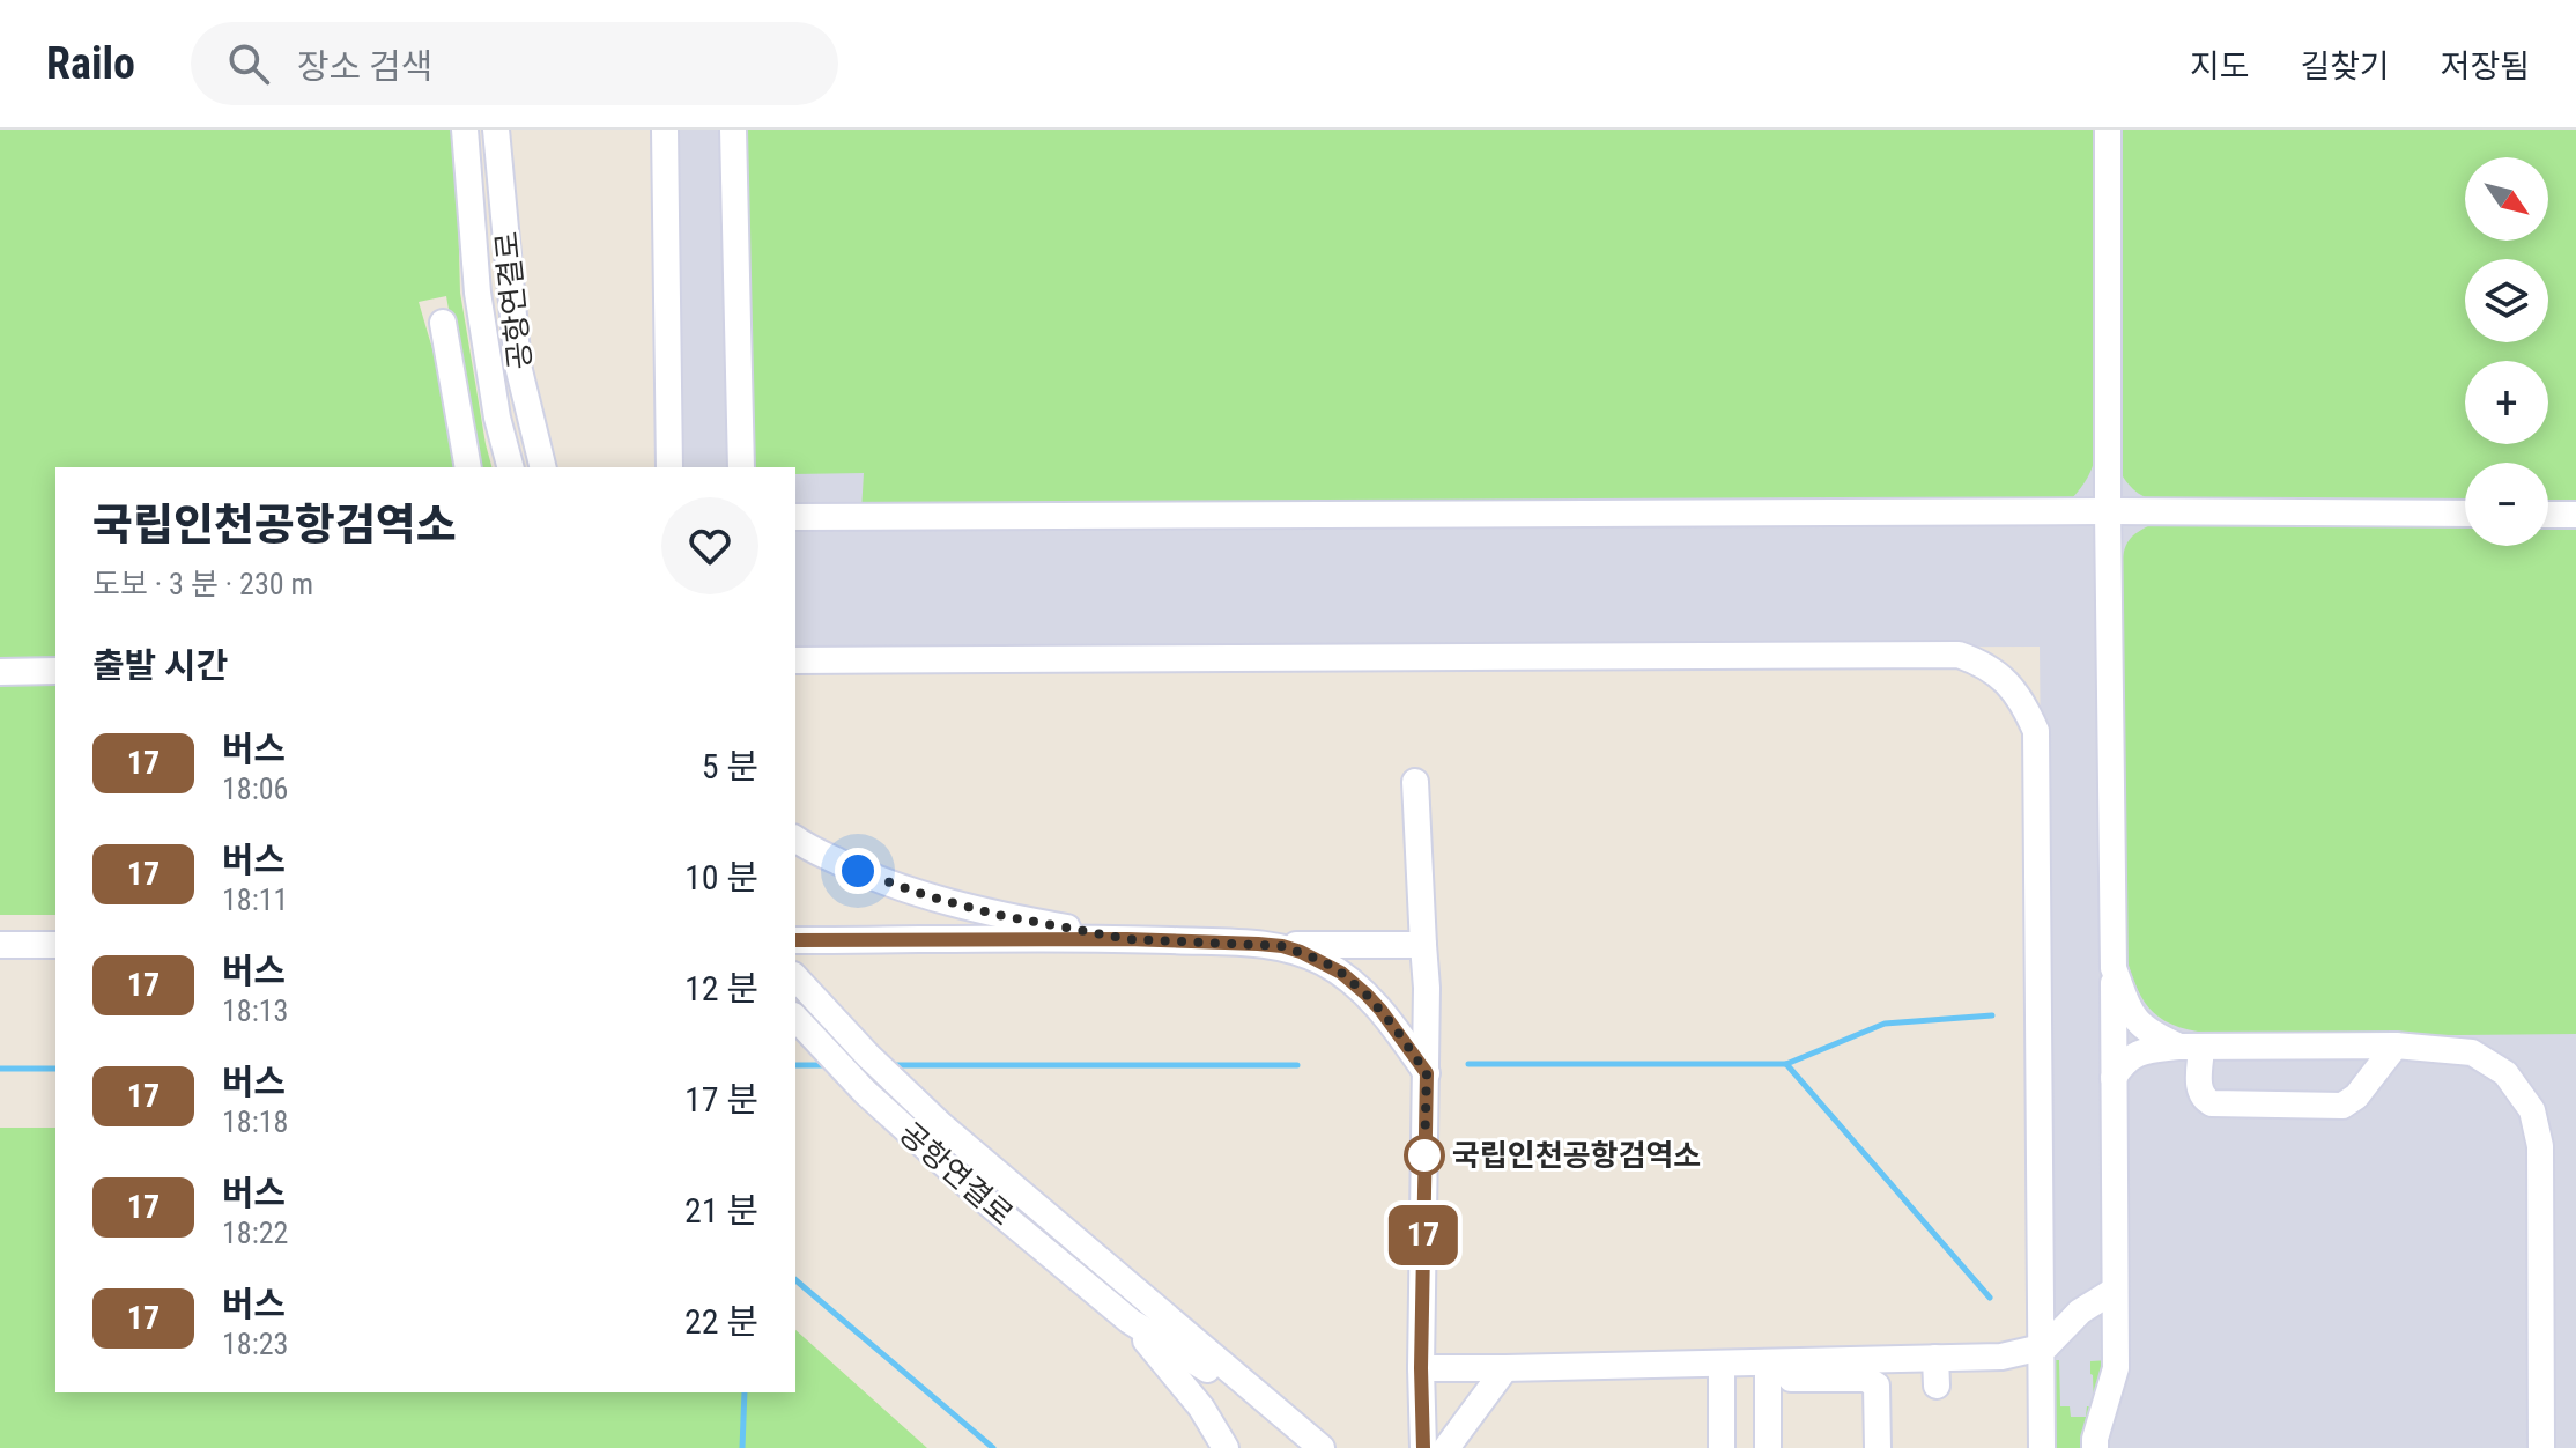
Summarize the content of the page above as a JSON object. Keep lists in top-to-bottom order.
{
  "streets": {
    "street": ["공항연결로"]
  },
  "places": ["국립인천공항검역소"],
  "lines": ["bus line 17"],
  "north": "bottom right",
  "page": {
    "header": "Railo",
    "search": "장소 검색",
    "nav": ["지도", "길찾기", "저장됨"],
    "on_map": "17",
    "map_buttons": ["+", "−"],
    "heading": [
      ["국립인천공항검역소", "도보 · 3 분 · 230 m"],
      "출발 시간"
    ],
    "list": [
      {
        "mark": "17",
        "name": "버스",
        "note": "18:06",
        "value": "5 분"
      },
      {
        "mark": "17",
        "name": "버스",
        "note": "18:11",
        "value": "10 분"
      },
      {
        "mark": "17",
        "name": "버스",
        "note": "18:13",
        "value": "12 분"
      },
      {
        "mark": "17",
        "name": "버스",
        "note": "18:18",
        "value": "17 분"
      },
      {
        "mark": "17",
        "name": "버스",
        "note": "18:22",
        "value": "21 분"
      },
      {
        "mark": "17",
        "name": "버스",
        "note": "18:23",
        "value": "22 분"
      }
    ]
  }
}
